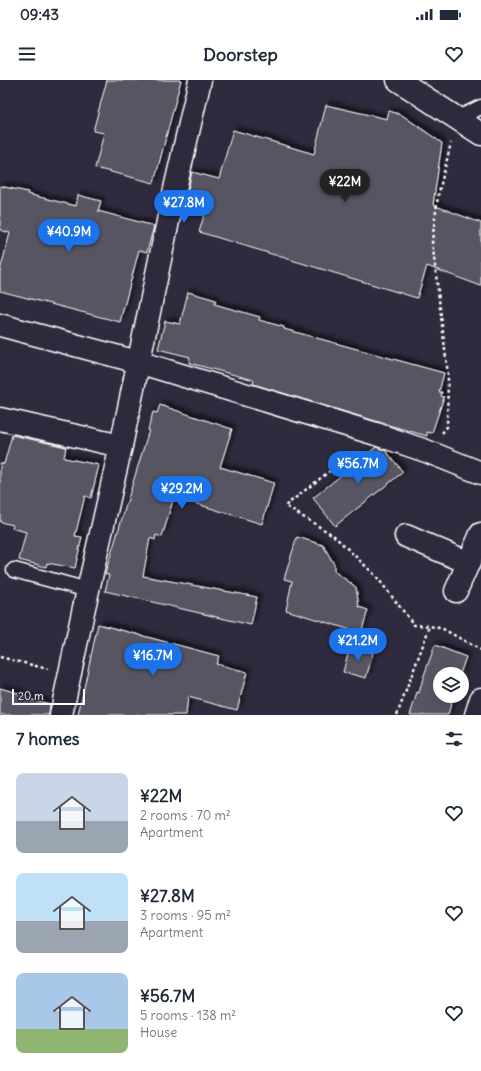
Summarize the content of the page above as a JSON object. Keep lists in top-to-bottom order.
{
  "scale_bar": "20 m",
  "page": {
    "status": "09:43",
    "header": "Doorstep",
    "price": [
      "¥22M",
      "¥27.8M",
      "¥40.9M",
      "¥56.7M",
      "¥29.2M",
      "¥21.2M",
      "¥16.7M"
    ],
    "scale": "20 m",
    "heading": "7 homes",
    "list": [
      {
        "name": "¥22M",
        "note": "2 rooms · 70 m² · Apartment"
      },
      {
        "name": "¥27.8M",
        "note": "3 rooms · 95 m² · Apartment"
      },
      {
        "name": "¥56.7M",
        "note": "5 rooms · 138 m² · House"
      }
    ]
  }
}
